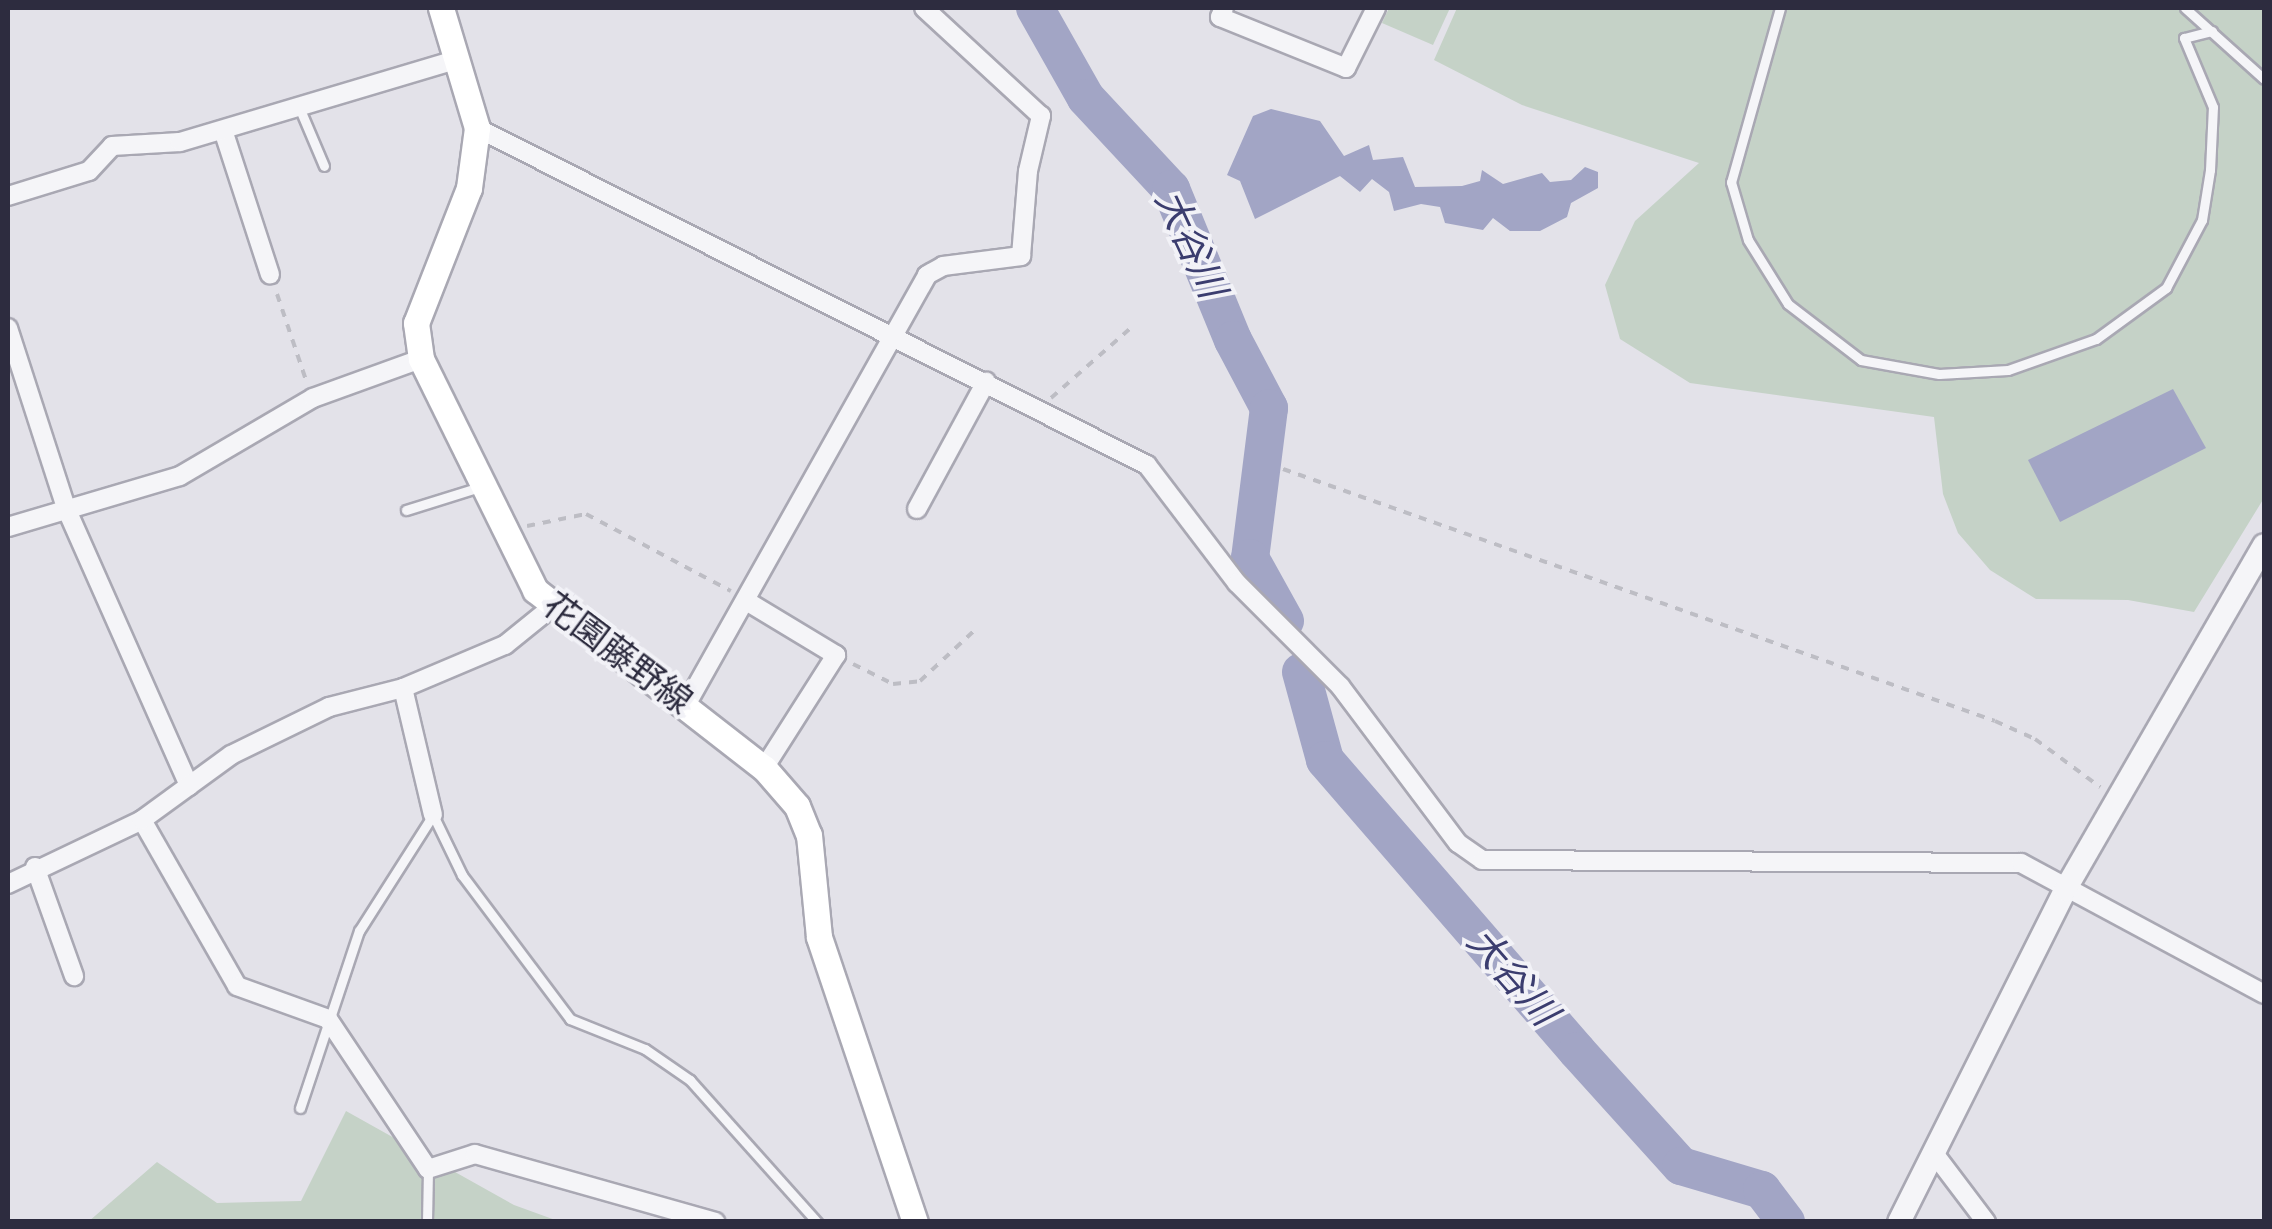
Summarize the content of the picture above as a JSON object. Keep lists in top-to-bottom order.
{
  "streets": {
    "main road": ["花園藤野線"]
  },
  "water": ["大谷川"]
}
